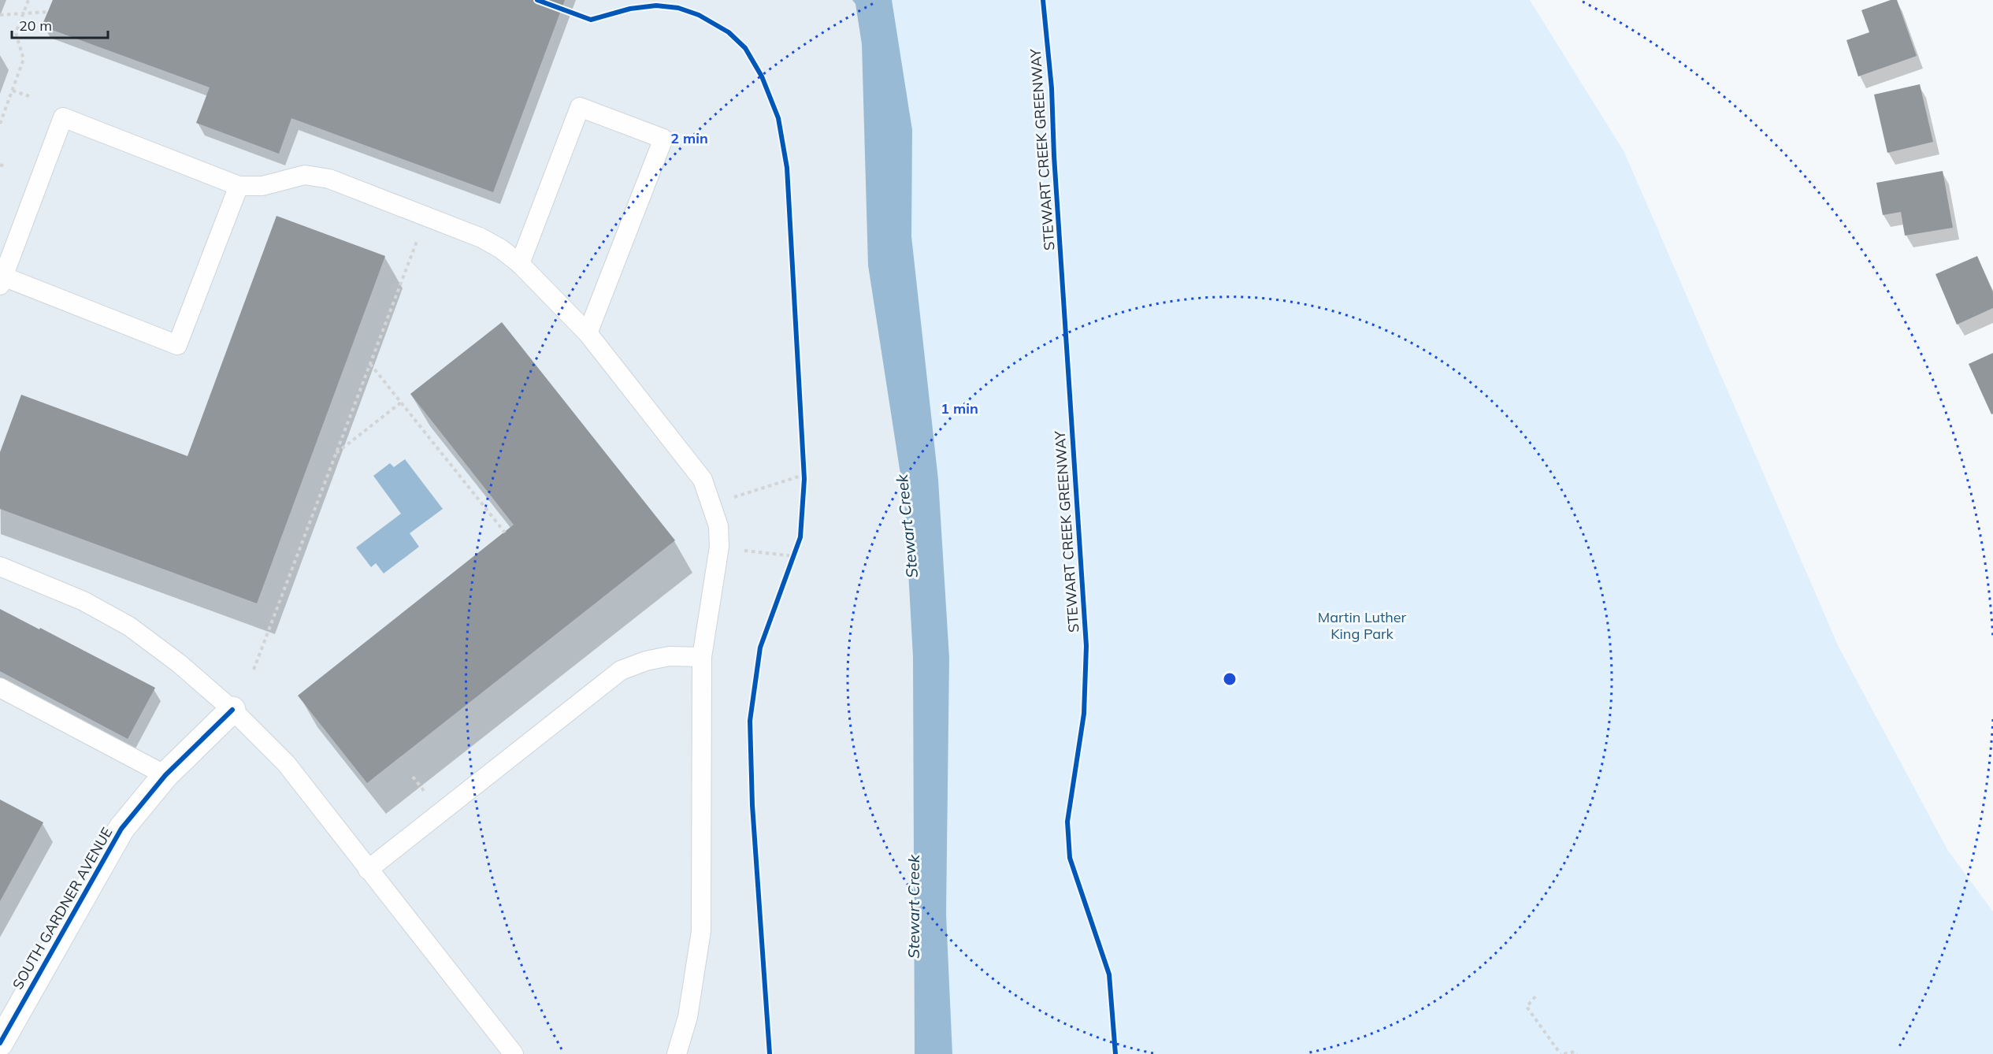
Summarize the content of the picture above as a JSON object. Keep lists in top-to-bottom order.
{
  "streets": {
    "street": ["SOUTH GARDNER AVENUE"],
    "cycle path": ["STEWART CREEK GREENWAY"]
  },
  "water": ["Stewart Creek"],
  "parks": ["Martin Luther King Park"],
  "scale_bar": "20 m",
  "rings": ["2 min", "1 min"]
}
